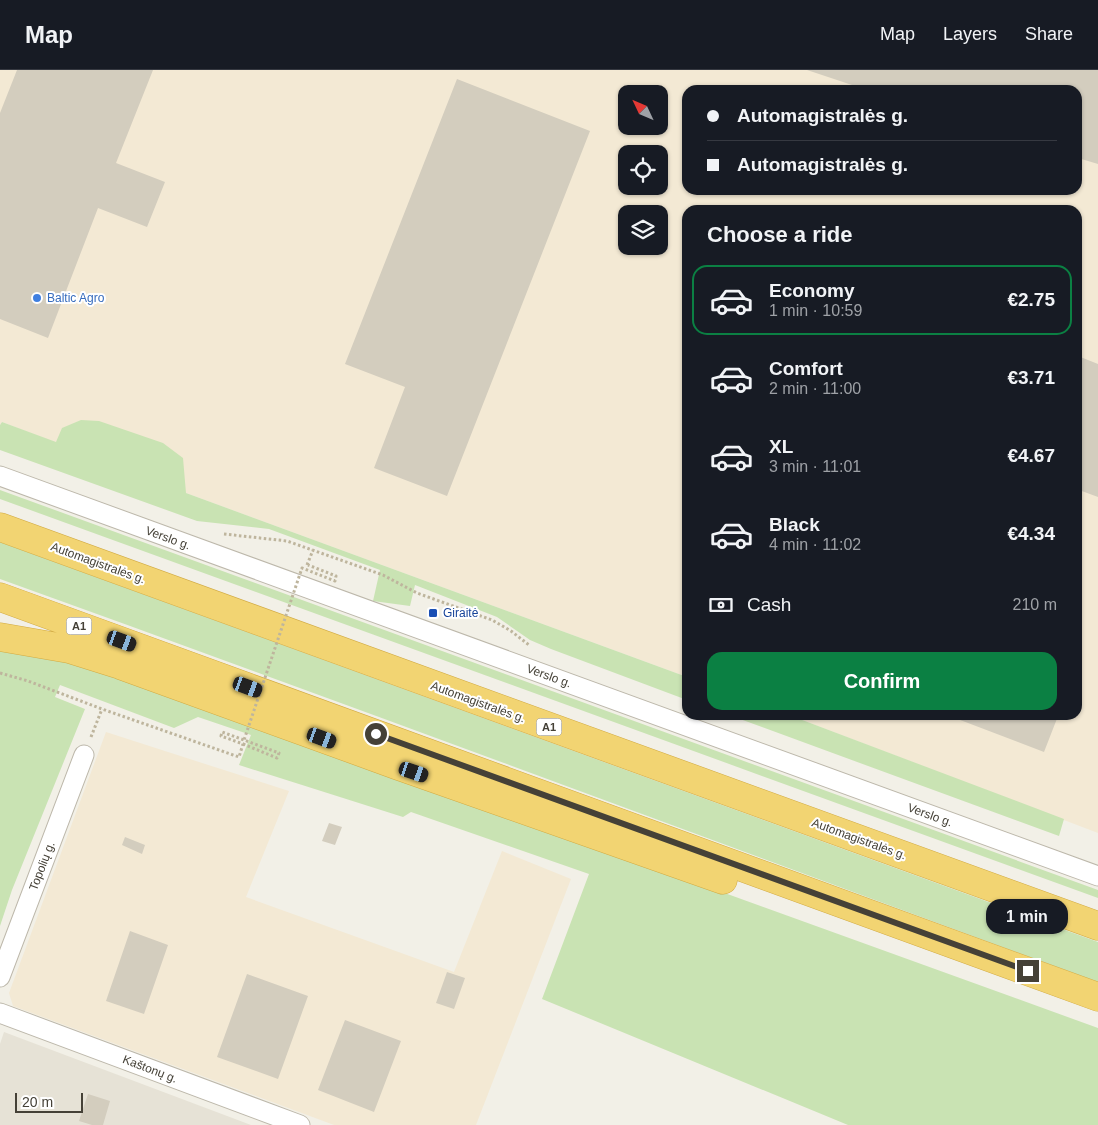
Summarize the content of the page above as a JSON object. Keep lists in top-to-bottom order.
{
  "streets": {
    "highway": ["Automagistralės g.", "A1"],
    "street": ["Verslo g.", "Topolių g.", "Kaštonų g."]
  },
  "places": {
    "other": ["Baltic Agro"],
    "transit": ["Giraitė"]
  },
  "scale_bar": "20 m",
  "north": "top left",
  "page": {
    "header": "Map",
    "nav": ["Map", "Layers", "Share"],
    "banner": ["Automagistralės g.", "Automagistralės g."],
    "heading": "Choose a ride",
    "list": [
      {
        "name": "Economy",
        "note": "1 min · 10:59",
        "value": "€2.75"
      },
      {
        "name": "Comfort",
        "note": "2 min · 11:00",
        "value": "€3.71"
      },
      {
        "name": "XL",
        "note": "3 min · 11:01",
        "value": "€4.67"
      },
      {
        "name": "Black",
        "note": "4 min · 11:02",
        "value": "€4.34"
      }
    ],
    "pay": ["Cash", "210 m"],
    "buttons": "Confirm",
    "bubble": "1 min",
    "scale": "20 m"
  }
}
